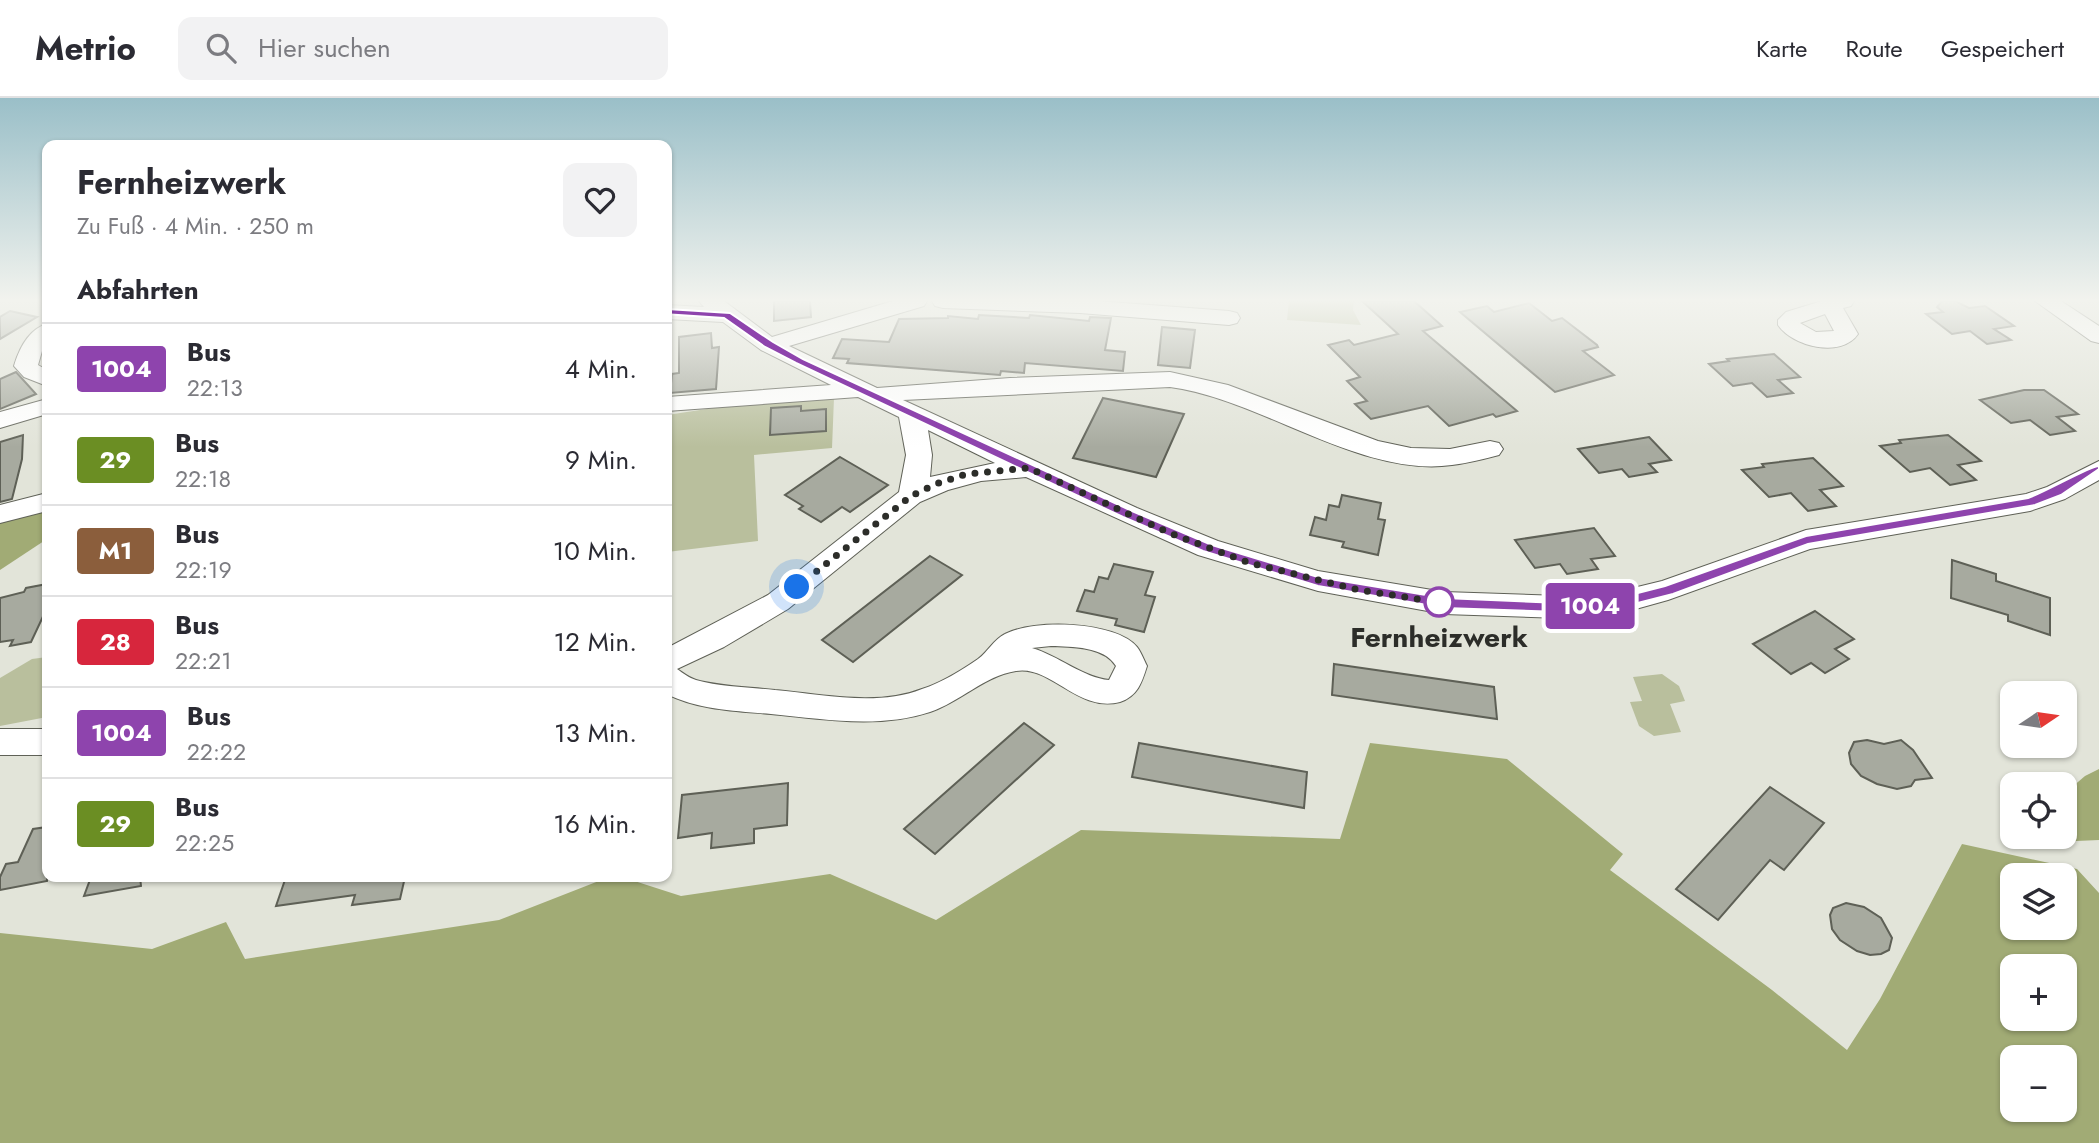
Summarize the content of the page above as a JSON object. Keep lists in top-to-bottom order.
{
  "places": ["Fernheizwerk"],
  "lines": ["bus line 1004"],
  "north": "right",
  "page": {
    "header": "Metrio",
    "search": "Hier suchen",
    "nav": ["Karte", "Route", "Gespeichert"],
    "on_map": "1004",
    "heading": [
      ["Fernheizwerk", "Zu Fuß · 4 Min. · 250 m"],
      "Abfahrten"
    ],
    "list": [
      {
        "mark": "1004",
        "name": "Bus",
        "note": "22:13",
        "value": "4 Min."
      },
      {
        "mark": "29",
        "name": "Bus",
        "note": "22:18",
        "value": "9 Min."
      },
      {
        "mark": "M1",
        "name": "Bus",
        "note": "22:19",
        "value": "10 Min."
      },
      {
        "mark": "28",
        "name": "Bus",
        "note": "22:21",
        "value": "12 Min."
      },
      {
        "mark": "1004",
        "name": "Bus",
        "note": "22:22",
        "value": "13 Min."
      },
      {
        "mark": "29",
        "name": "Bus",
        "note": "22:25",
        "value": "16 Min."
      }
    ],
    "map_buttons": ["+", "−"]
  }
}
